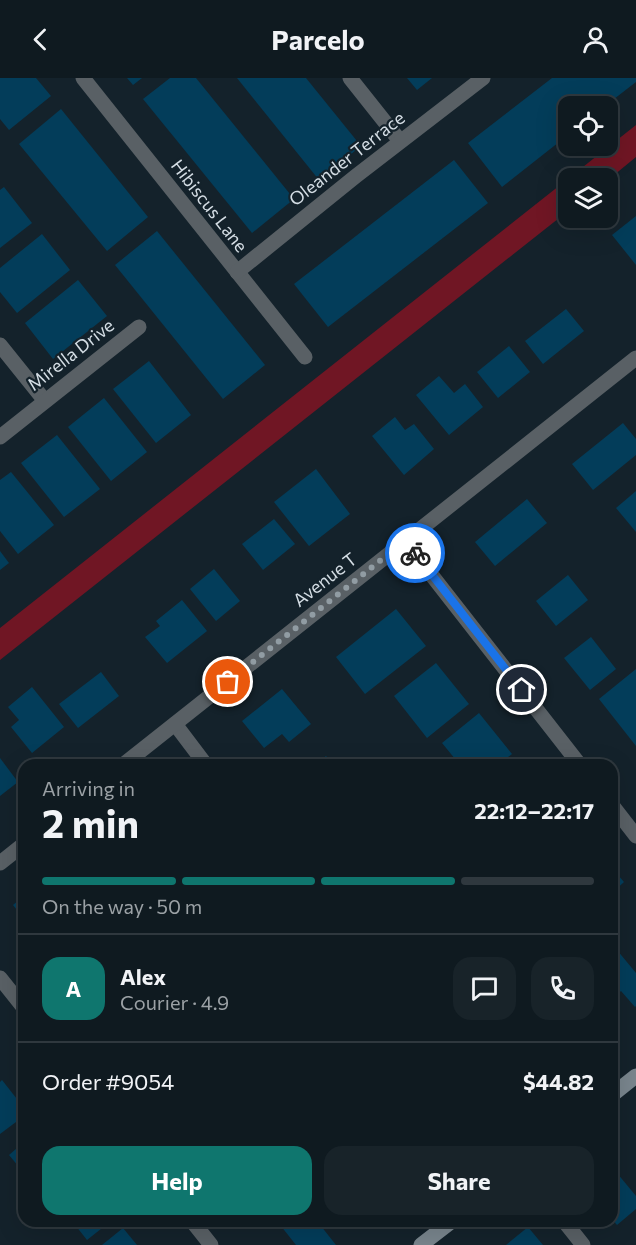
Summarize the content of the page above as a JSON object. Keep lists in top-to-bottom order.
{
  "streets": {
    "street": [
      "Oleander Terrace",
      "Hibiscus Lane",
      "Mirella Drive",
      "Avenue T"
    ]
  },
  "crossings": [
    ["Oleander Terrace", "Hibiscus Lane"]
  ],
  "page": {
    "header": "Parcelo",
    "heading": ["2 min", "Arriving in", "22:12–22:17"],
    "panel": [
      "Alex",
      "Courier · 4.9",
      "Order #9054",
      "$44.82"
    ],
    "bar": "On the way · 50 m",
    "round": "A",
    "buttons": ["Help", "Share"]
  }
}
